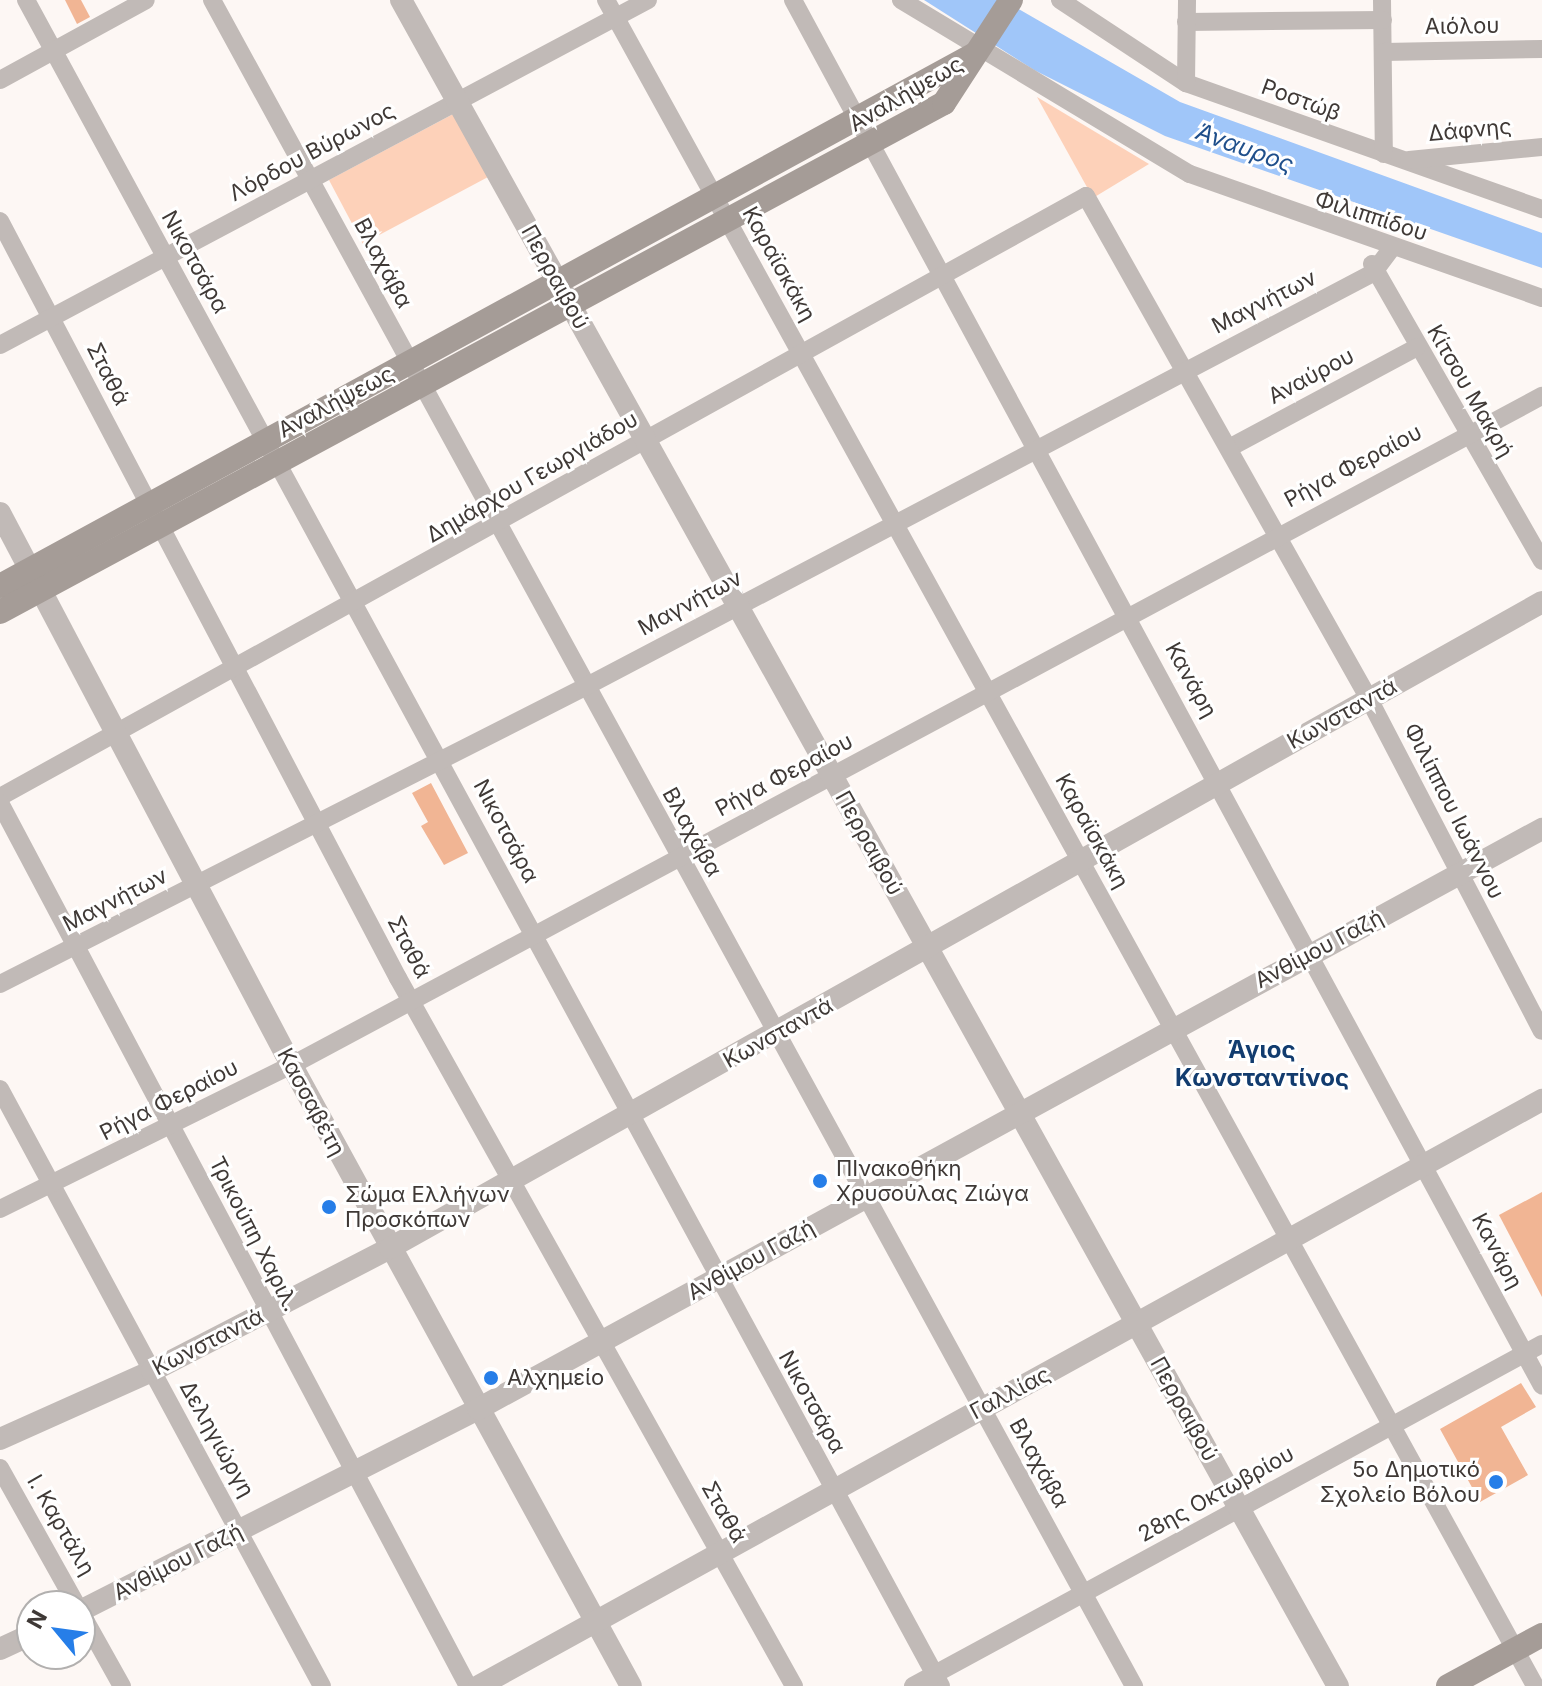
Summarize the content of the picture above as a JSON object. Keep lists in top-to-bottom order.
{
  "streets": {
    "main road": ["Αναλήψεως"],
    "street": [
      "Αιόλου",
      "Ροστώβ",
      "Δάφνης",
      "Λόρδου Βύρωνος",
      "Φιλιππίδου",
      "Νικοτσάρα",
      "Βλαχάβα",
      "Καραϊσκάκη",
      "Περραιβού",
      "Μαγνήτων",
      "Σταθά",
      "Αναύρου",
      "Κίτσου Μακρή",
      "Ρήγα Φεραίου",
      "Δημάρχου Γεωργιάδου",
      "Κανάρη",
      "Κωνσταντά",
      "Φιλίππου Ιωάννου",
      "Ανθίμου Γαζή",
      "Κασσαβέτη",
      "Τρικούπη Χαριλ.",
      "Γαλλίας",
      "Δεληγιώργη",
      "28ης Οκτωβρίου",
      "Ι. Καρτάλη"
    ]
  },
  "crossings": [
    ["Αναλήψεως", "Φιλιππίδου"],
    ["Αναλήψεως", "Νικοτσάρα"],
    ["Αναλήψεως", "Βλαχάβα"],
    ["Αναλήψεως", "Καραϊσκάκη"],
    ["Αναλήψεως", "Περραιβού"],
    ["Αναλήψεως", "Σταθά"],
    ["Αναλήψεως", "Κανάρη"],
    ["Αναλήψεως", "Κασσαβέτη"],
    ["Ροστώβ", "Δάφνης"],
    ["Λόρδου Βύρωνος", "Νικοτσάρα"],
    ["Λόρδου Βύρωνος", "Βλαχάβα"],
    ["Λόρδου Βύρωνος", "Καραϊσκάκη"],
    ["Λόρδου Βύρωνος", "Περραιβού"],
    ["Λόρδου Βύρωνος", "Σταθά"],
    ["Φιλιππίδου", "Μαγνήτων"],
    ["Φιλιππίδου", "Κίτσου Μακρή"],
    ["Νικοτσάρα", "Μαγνήτων"],
    ["Νικοτσάρα", "Ρήγα Φεραίου"],
    ["Νικοτσάρα", "Δημάρχου Γεωργιάδου"],
    ["Νικοτσάρα", "Κωνσταντά"],
    ["Νικοτσάρα", "Ανθίμου Γαζή"],
    ["Νικοτσάρα", "Γαλλίας"],
    ["Νικοτσάρα", "28ης Οκτωβρίου"],
    ["Βλαχάβα", "Μαγνήτων"],
    ["Βλαχάβα", "Ρήγα Φεραίου"],
    ["Βλαχάβα", "Δημάρχου Γεωργιάδου"],
    ["Βλαχάβα", "Κωνσταντά"],
    ["Βλαχάβα", "Ανθίμου Γαζή"],
    ["Βλαχάβα", "Γαλλίας"],
    ["Βλαχάβα", "28ης Οκτωβρίου"],
    ["Καραϊσκάκη", "Μαγνήτων"],
    ["Καραϊσκάκη", "Ρήγα Φεραίου"],
    ["Καραϊσκάκη", "Δημάρχου Γεωργιάδου"],
    ["Καραϊσκάκη", "Κωνσταντά"],
    ["Καραϊσκάκη", "Ανθίμου Γαζή"],
    ["Καραϊσκάκη", "Γαλλίας"],
    ["Καραϊσκάκη", "28ης Οκτωβρίου"],
    ["Περραιβού", "Μαγνήτων"],
    ["Περραιβού", "Ρήγα Φεραίου"],
    ["Περραιβού", "Δημάρχου Γεωργιάδου"],
    ["Περραιβού", "Κωνσταντά"],
    ["Περραιβού", "Ανθίμου Γαζή"],
    ["Περραιβού", "Γαλλίας"],
    ["Περραιβού", "28ης Οκτωβρίου"],
    ["Μαγνήτων", "Σταθά"],
    ["Μαγνήτων", "Κίτσου Μακρή"],
    ["Μαγνήτων", "Κανάρη"],
    ["Μαγνήτων", "Φιλίππου Ιωάννου"],
    ["Μαγνήτων", "Κασσαβέτη"],
    ["Μαγνήτων", "Τρικούπη Χαριλ."],
    ["Σταθά", "Ρήγα Φεραίου"],
    ["Σταθά", "Δημάρχου Γεωργιάδου"],
    ["Σταθά", "Κωνσταντά"],
    ["Σταθά", "Ανθίμου Γαζή"],
    ["Σταθά", "Γαλλίας"],
    ["Αναύρου", "Κίτσου Μακρή"],
    ["Αναύρου", "Φιλίππου Ιωάννου"],
    ["Κίτσου Μακρή", "Ρήγα Φεραίου"],
    ["Ρήγα Φεραίου", "Κανάρη"],
    ["Ρήγα Φεραίου", "Φιλίππου Ιωάννου"],
    ["Ρήγα Φεραίου", "Κασσαβέτη"],
    ["Ρήγα Φεραίου", "Τρικούπη Χαριλ."],
    ["Ρήγα Φεραίου", "Δεληγιώργη"],
    ["Δημάρχου Γεωργιάδου", "Κανάρη"],
    ["Δημάρχου Γεωργιάδου", "Φιλίππου Ιωάννου"],
    ["Δημάρχου Γεωργιάδου", "Κασσαβέτη"],
    ["Δημάρχου Γεωργιάδου", "Τρικούπη Χαριλ."],
    ["Κανάρη", "Κωνσταντά"],
    ["Κανάρη", "Ανθίμου Γαζή"],
    ["Κανάρη", "Γαλλίας"],
    ["Κανάρη", "28ης Οκτωβρίου"],
    ["Κωνσταντά", "Φιλίππου Ιωάννου"],
    ["Κωνσταντά", "Κασσαβέτη"],
    ["Κωνσταντά", "Τρικούπη Χαριλ."],
    ["Κωνσταντά", "Δεληγιώργη"],
    ["Φιλίππου Ιωάννου", "Ανθίμου Γαζή"],
    ["Ανθίμου Γαζή", "Κασσαβέτη"],
    ["Ανθίμου Γαζή", "Τρικούπη Χαριλ."],
    ["Ανθίμου Γαζή", "Δεληγιώργη"],
    ["Κασσαβέτη", "Γαλλίας"]
  ],
  "districts": ["Άγιος Κωνσταντίνος"],
  "water": ["Άναυρος"],
  "places": [
    "ΠΙνακοθήκη Χρυσούλας Ζιώγα",
    "Σώμα Ελλήνων Προσκόπων",
    "Αλχημείο",
    "5ο Δημοτικό Σχολείο Βόλου"
  ],
  "north": "top left"
}
